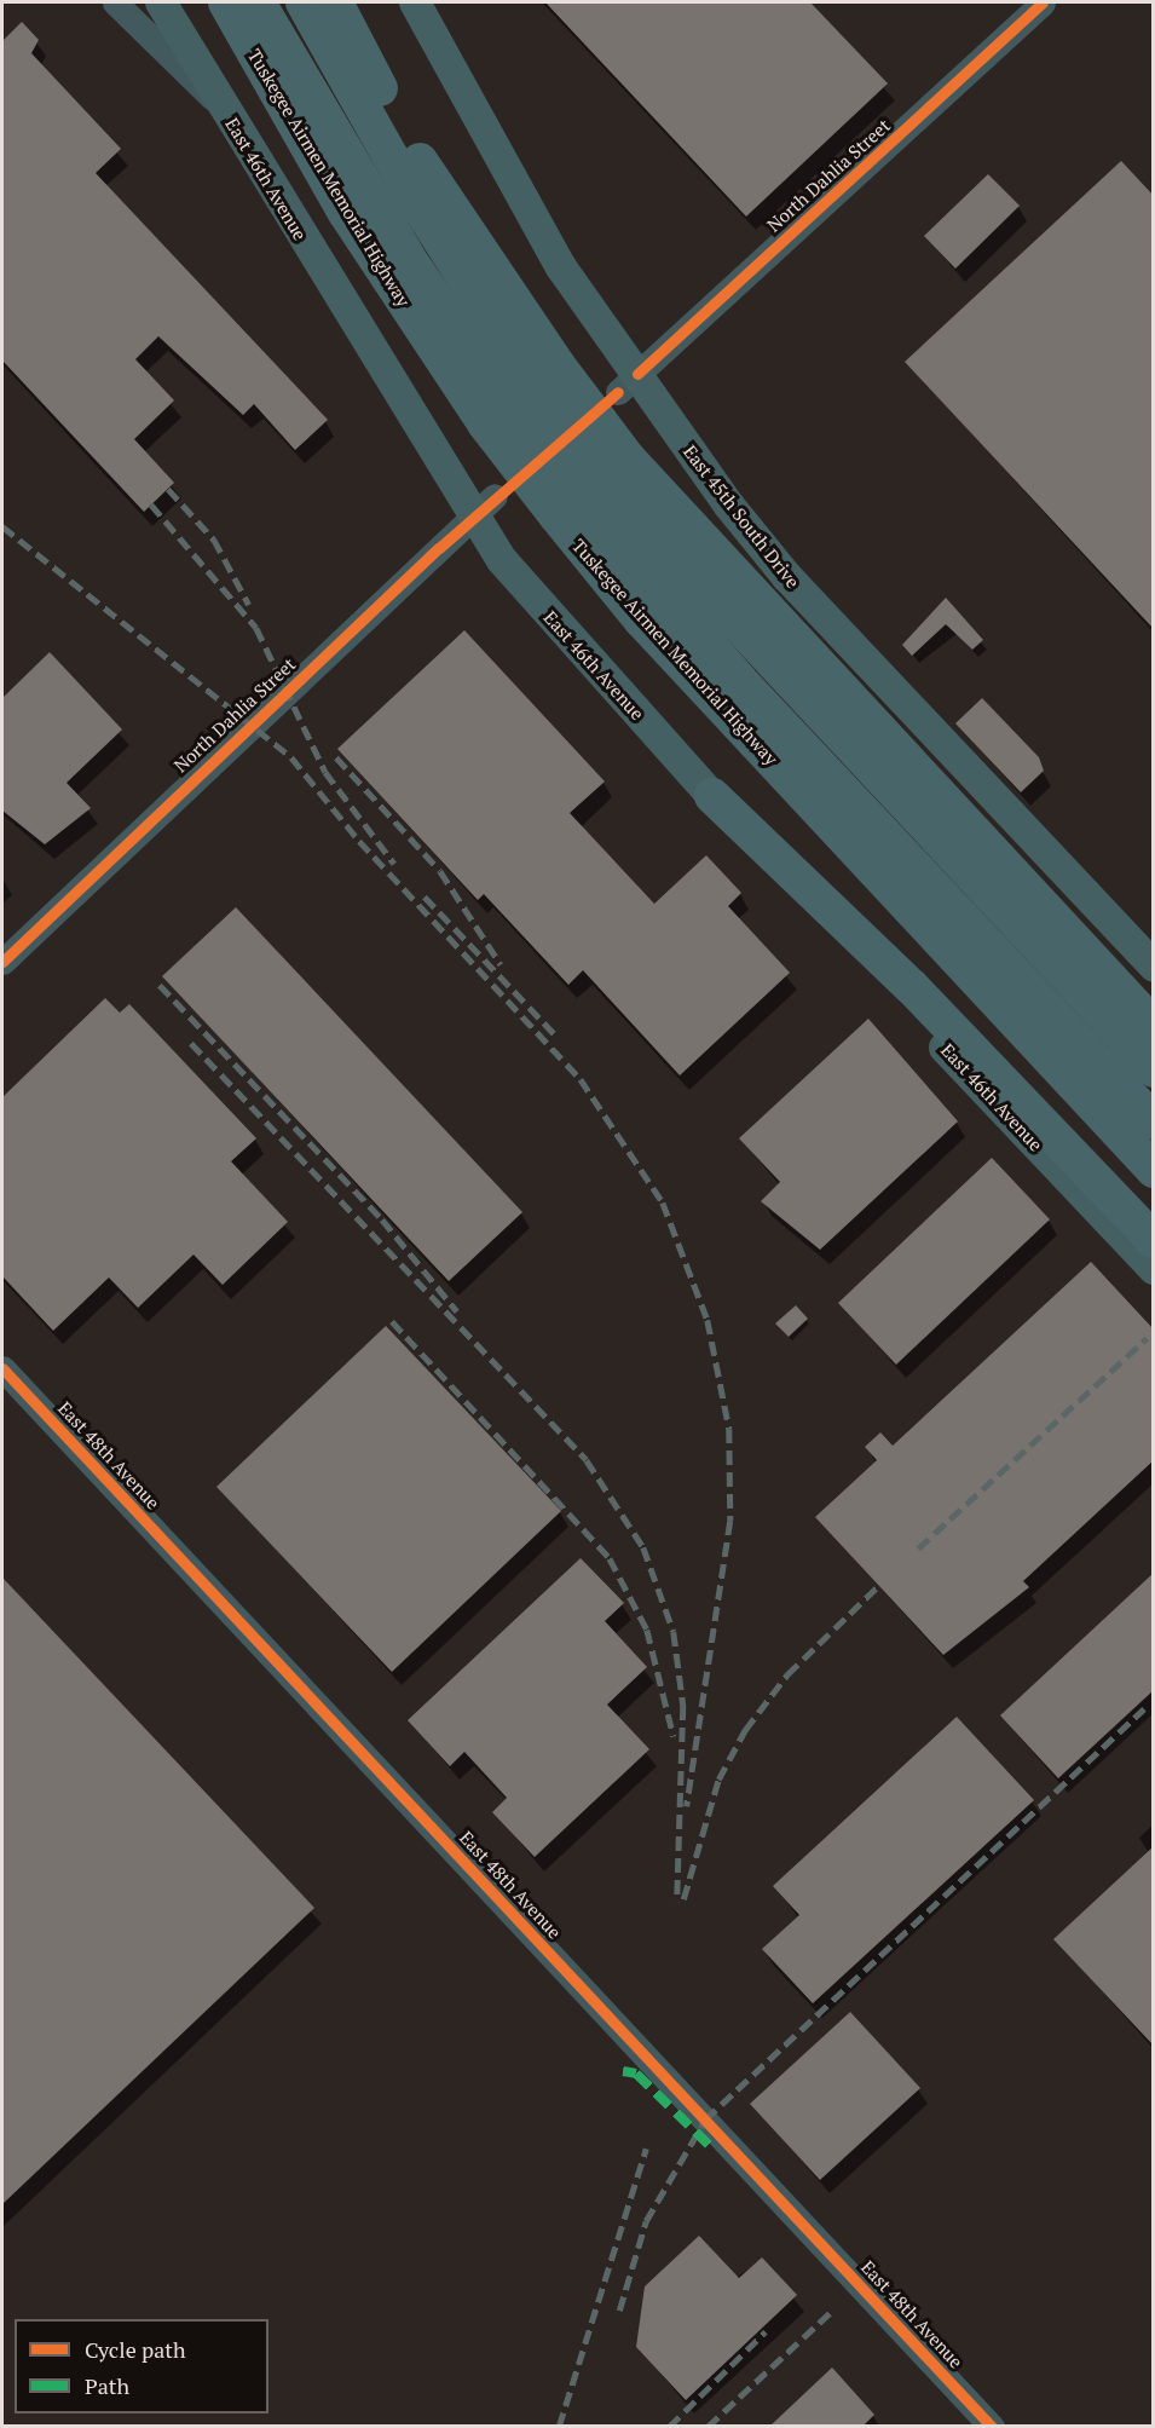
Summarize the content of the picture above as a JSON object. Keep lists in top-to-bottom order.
{
  "streets": {
    "highway": ["Tuskegee Airmen Memorial Highway"],
    "main road": ["East 46th Avenue", "East 45th South Drive"],
    "street": ["North Dahlia Street", "East 48th Avenue"]
  },
  "crossings": [
    ["North Dahlia Street", "East 46th Avenue"],
    ["North Dahlia Street", "East 45th South Drive"]
  ],
  "legend": ["Cycle path", "Path"]
}
